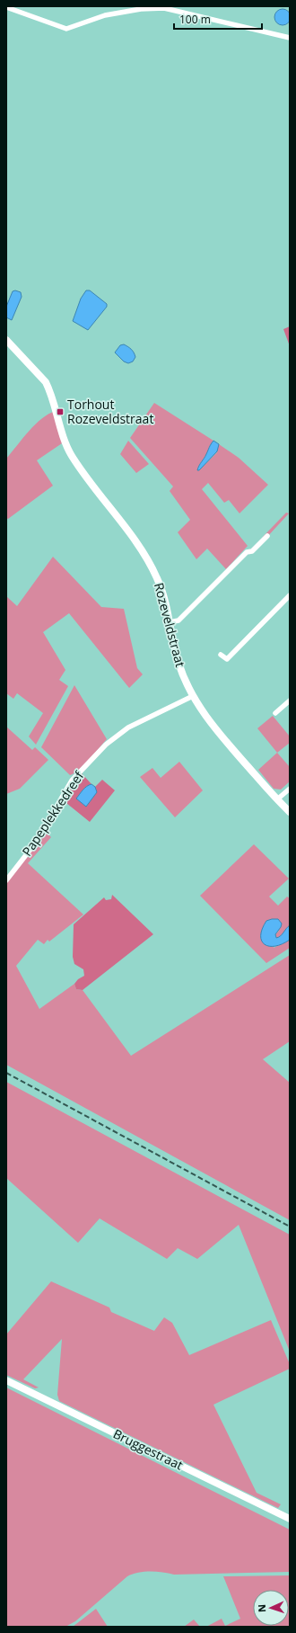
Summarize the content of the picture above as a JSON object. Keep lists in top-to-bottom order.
{
  "streets": {
    "street": ["Rozeveldstraat", "Papeplekkedreef", "Bruggestraat"]
  },
  "crossings": [
    ["Rozeveldstraat", "Papeplekkedreef"]
  ],
  "places": {
    "transit": ["Torhout Rozeveldstraat"]
  },
  "scale_bar": "100 m",
  "north": "left"
}
